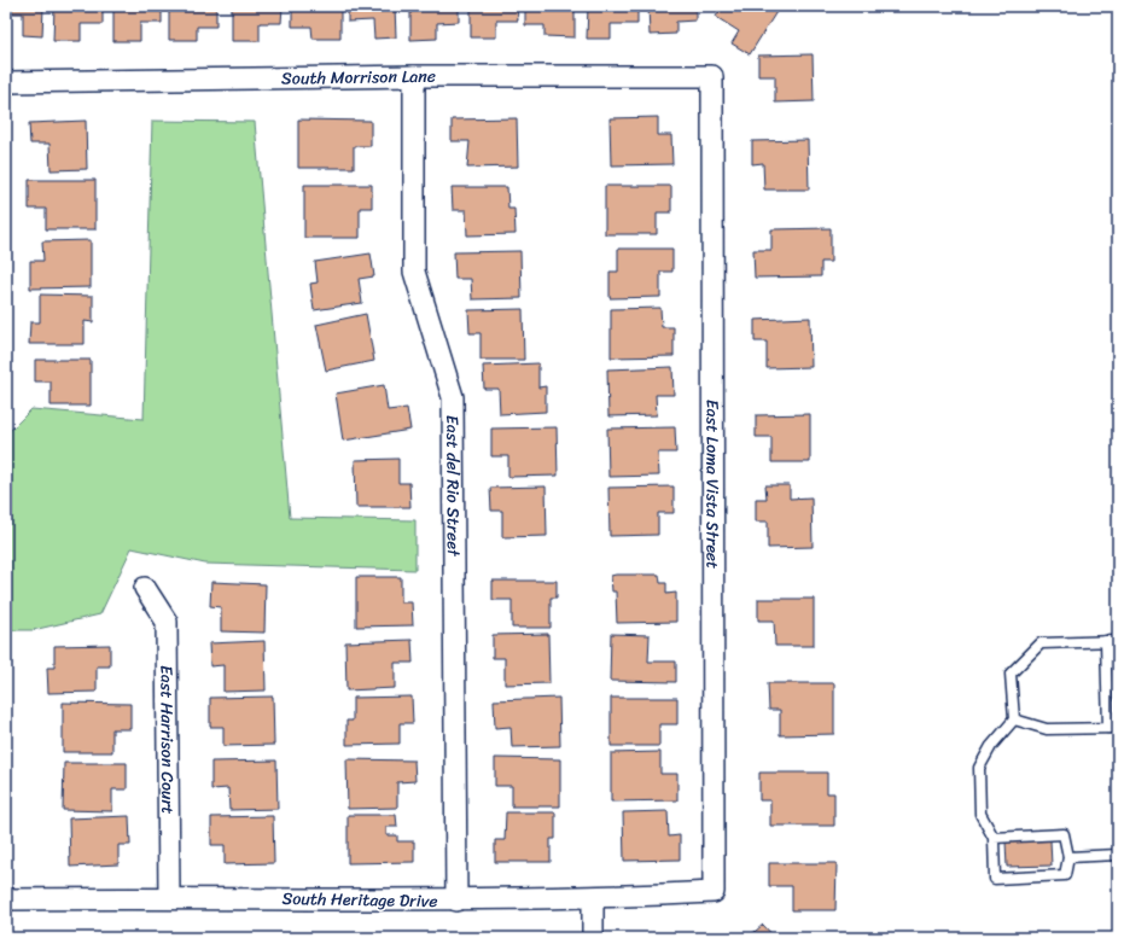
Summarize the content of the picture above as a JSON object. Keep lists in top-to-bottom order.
{
  "streets": {
    "street": [
      "South Morrison Lane",
      "East Loma Vista Street",
      "East del Rio Street",
      "East Harrison Court",
      "South Heritage Drive"
    ]
  },
  "crossings": [
    ["South Morrison Lane", "East Loma Vista Street"],
    ["South Morrison Lane", "East del Rio Street"],
    ["East Loma Vista Street", "South Heritage Drive"],
    ["East del Rio Street", "South Heritage Drive"],
    ["East Harrison Court", "South Heritage Drive"]
  ]
}
